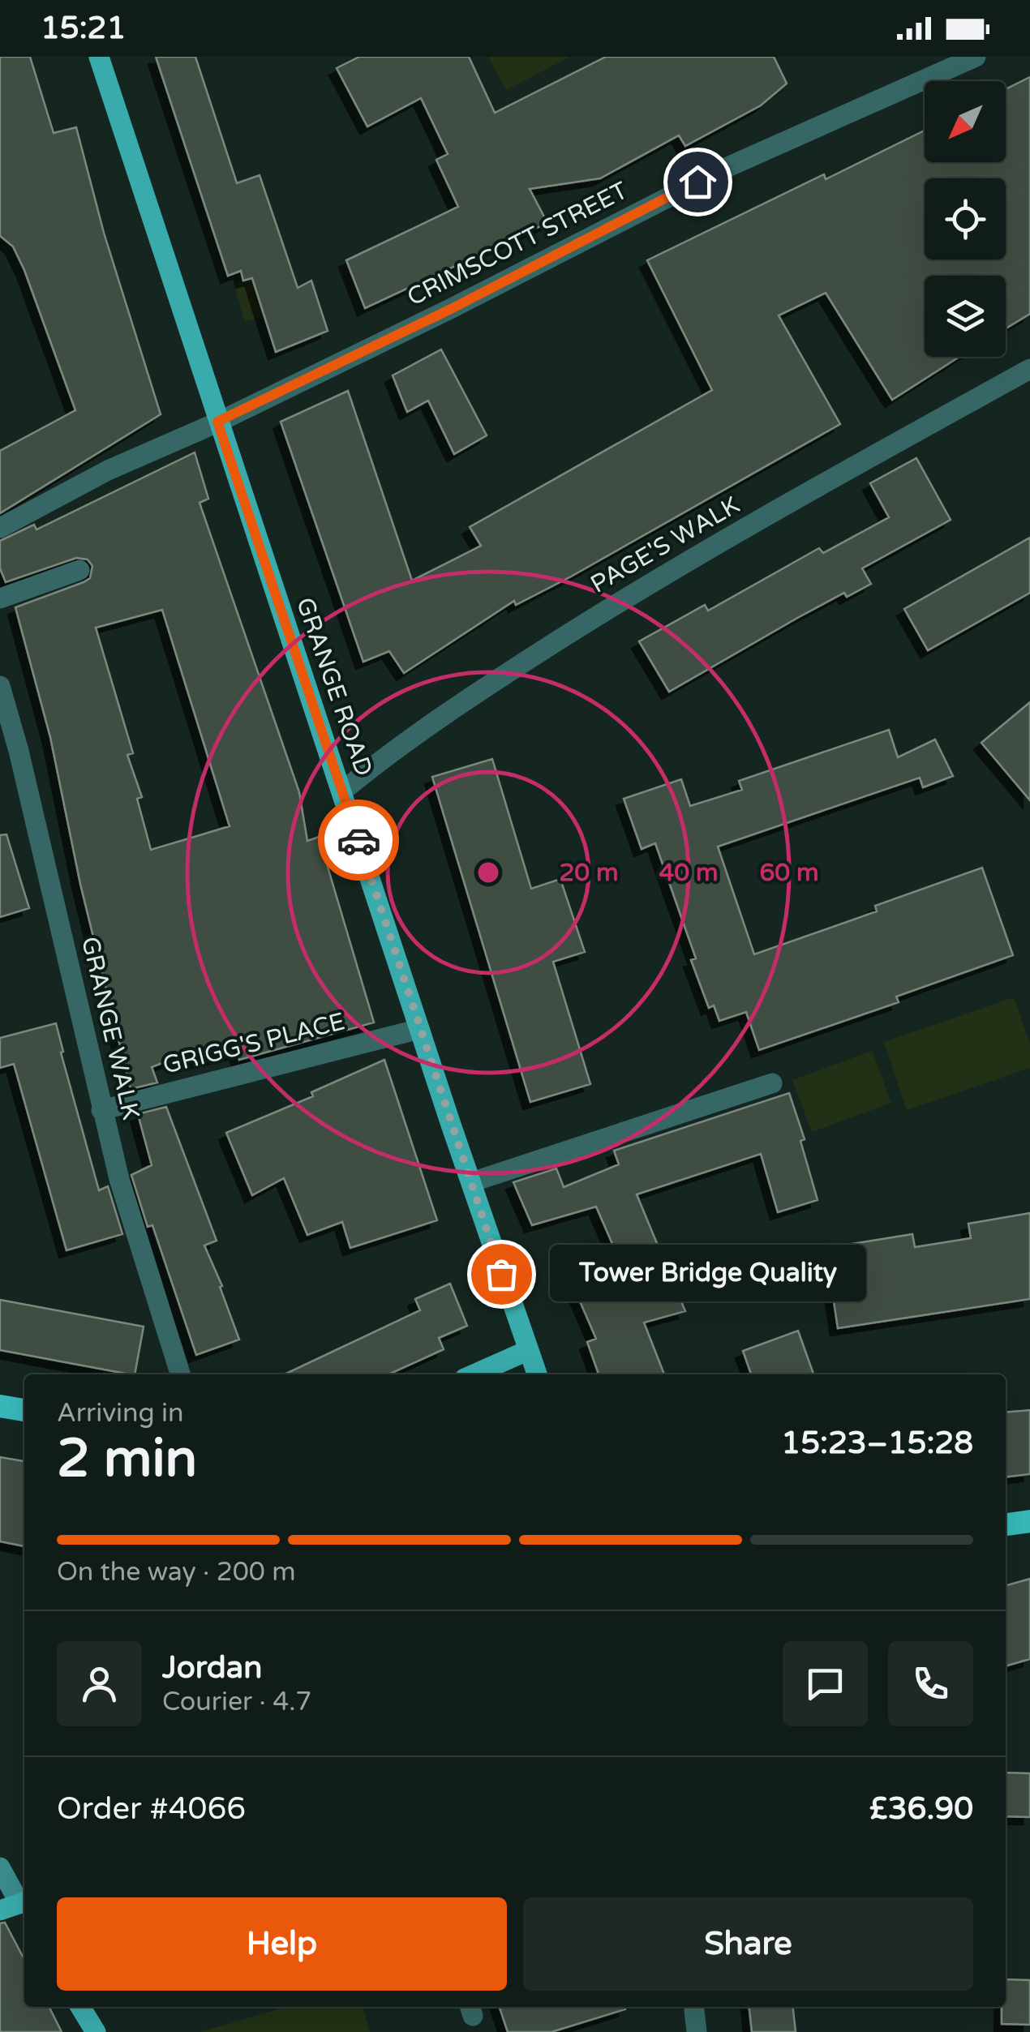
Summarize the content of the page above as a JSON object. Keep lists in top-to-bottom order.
{
  "streets": {
    "main road": ["GRANGE ROAD"],
    "street": [
      "CRIMSCOTT STREET",
      "PAGE'S WALK",
      "GRANGE WALK",
      "GRIGG'S PLACE"
    ]
  },
  "crossings": [
    ["CRIMSCOTT STREET", "GRANGE ROAD"],
    ["PAGE'S WALK", "GRANGE ROAD"],
    ["GRANGE ROAD", "GRIGG'S PLACE"],
    ["GRANGE WALK", "GRIGG'S PLACE"]
  ],
  "places": ["Tower Bridge Quality"],
  "north": "bottom left",
  "page": {
    "status": "15:21",
    "bubble": "Tower Bridge Quality",
    "heading": ["2 min", "Arriving in", "15:23–15:28"],
    "panel": [
      "Jordan",
      "Courier · 4.7",
      "Order #4066",
      "£36.90"
    ],
    "bar": "On the way · 200 m",
    "buttons": ["Help", "Share"]
  },
  "rings": ["20 m", "40 m", "60 m"]
}
